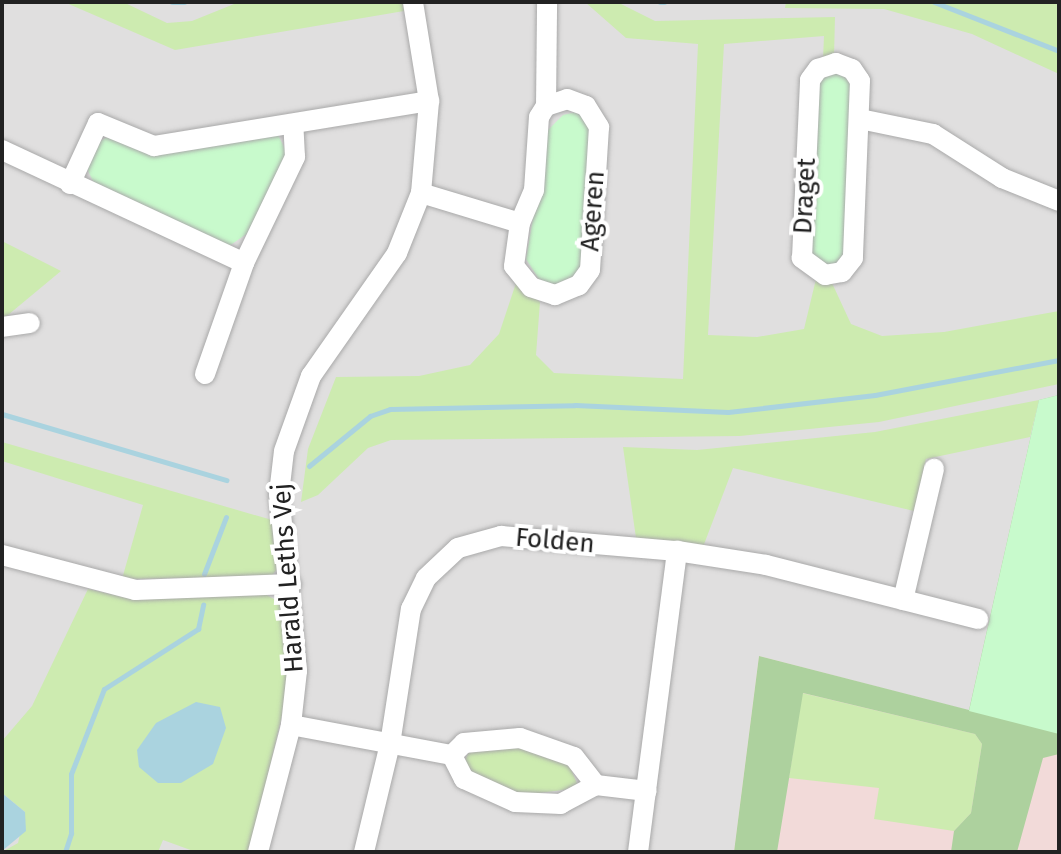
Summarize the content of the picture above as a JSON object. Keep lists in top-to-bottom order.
{
  "streets": {
    "street": [
      "Draget",
      "Ageren",
      "Folden",
      "Harald Leths Vej"
    ]
  }
}
